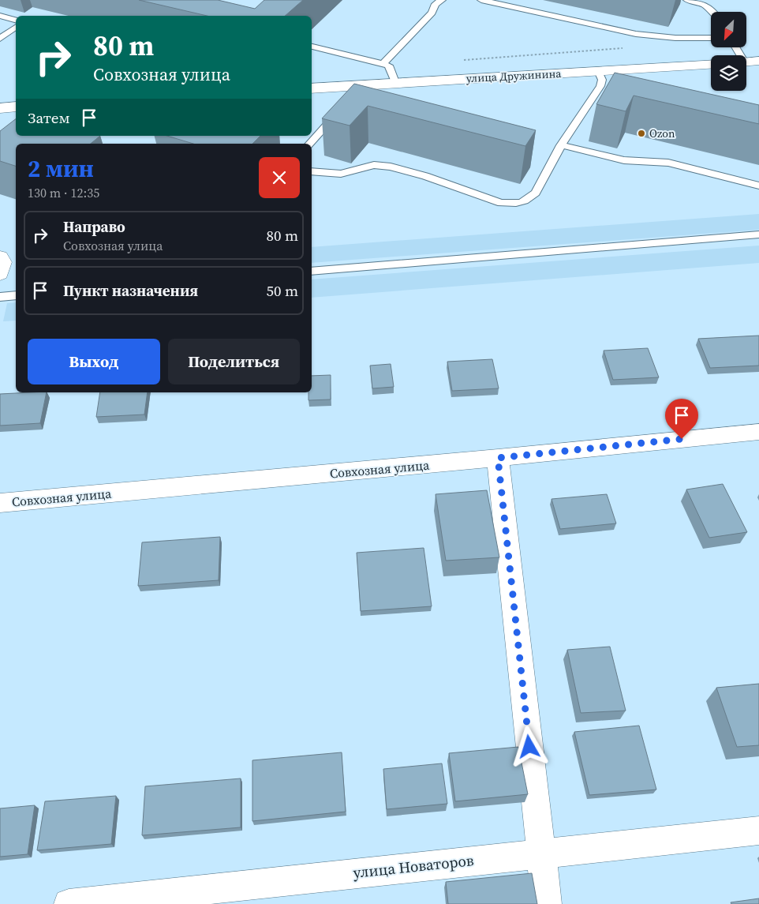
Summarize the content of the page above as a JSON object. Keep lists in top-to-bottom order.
{
  "streets": {
    "street": ["улица Дружинина", "Совхозная улица", "улица Новаторов"]
  },
  "places": ["Ozon"],
  "north": "bottom left",
  "page": {
    "turn": ["80 m", "Совхозная улица"],
    "then": "Затем",
    "heading": ["2 мин", "130 m · 12:35"],
    "list": [
      {
        "name": "Направо",
        "note": "Совхозная улица",
        "value": "80 m"
      },
      {
        "name": "Пункт назначения",
        "value": "50 m"
      }
    ],
    "buttons": ["Выход", "Поделиться"]
  }
}
